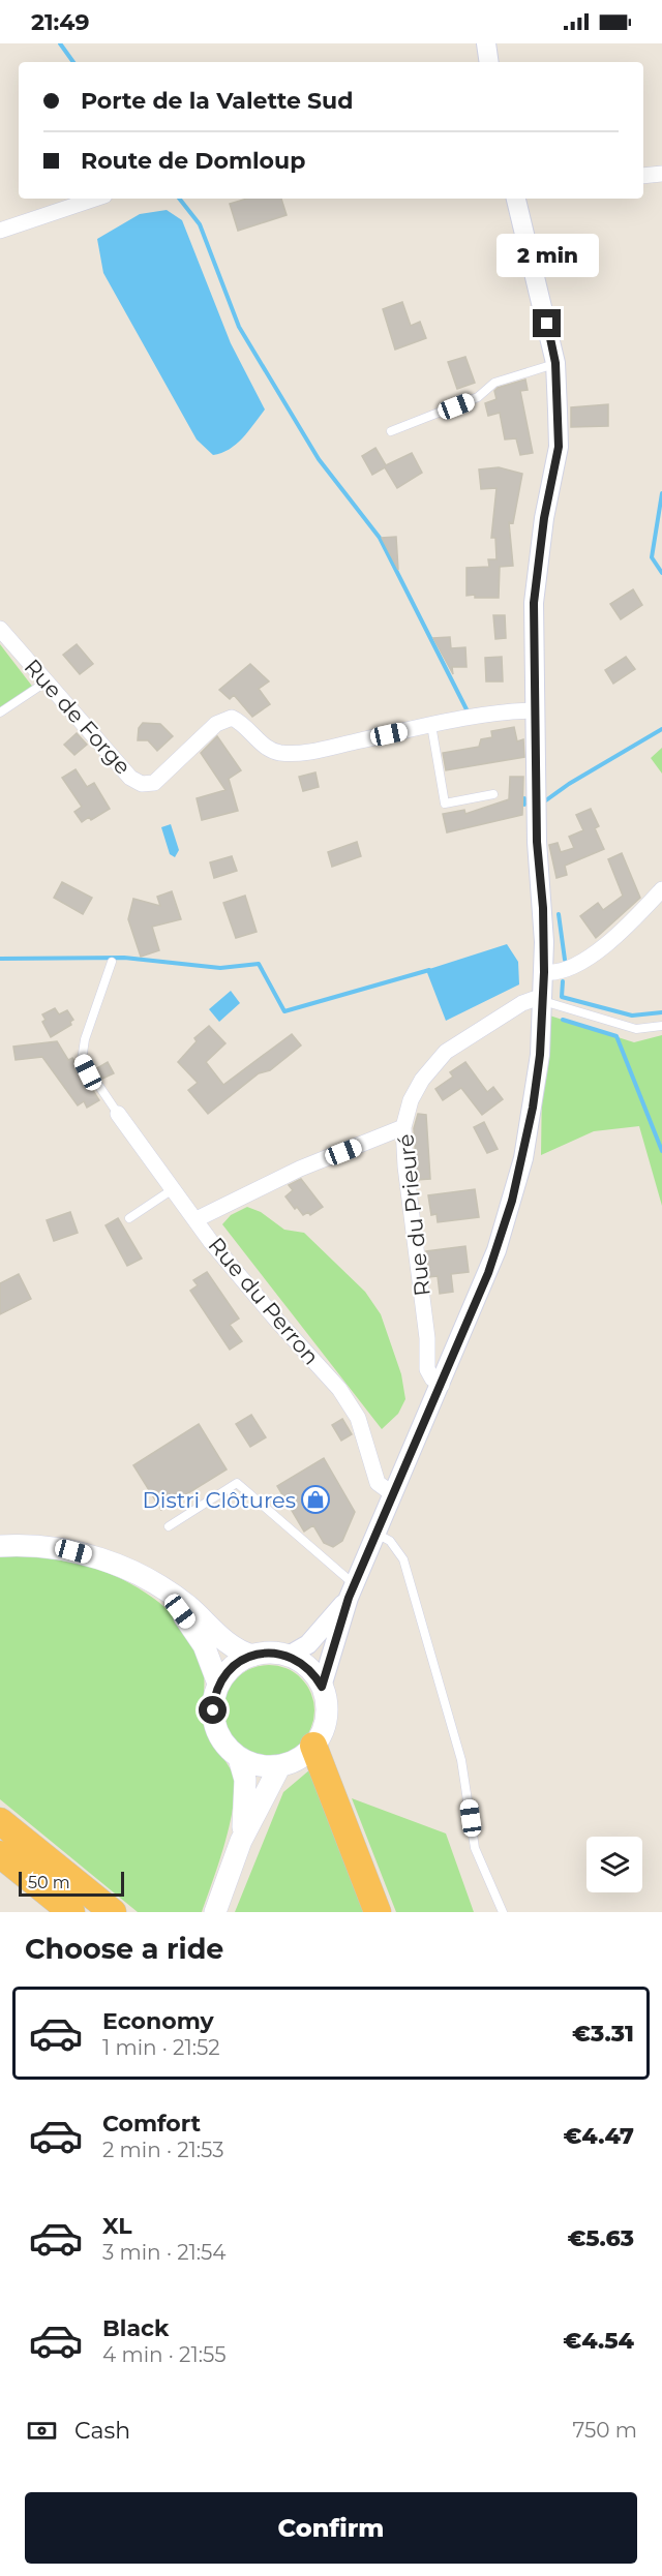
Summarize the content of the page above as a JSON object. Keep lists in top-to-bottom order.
{
  "streets": {
    "street": ["Rue de Forge", "Rue du Prieuré", "Rue du Perron"]
  },
  "places": {
    "shop": ["Distri Clôtures"]
  },
  "scale_bar": "50 m",
  "page": {
    "status": "21:49",
    "banner": ["Porte de la Valette Sud", "Route de Domloup"],
    "bubble": "2 min",
    "scale": "50 m",
    "heading": "Choose a ride",
    "list": [
      {
        "name": "Economy",
        "note": "1 min · 21:52",
        "value": "€3.31"
      },
      {
        "name": "Comfort",
        "note": "2 min · 21:53",
        "value": "€4.47"
      },
      {
        "name": "XL",
        "note": "3 min · 21:54",
        "value": "€5.63"
      },
      {
        "name": "Black",
        "note": "4 min · 21:55",
        "value": "€4.54"
      }
    ],
    "pay": ["Cash", "750 m"],
    "buttons": "Confirm"
  }
}
